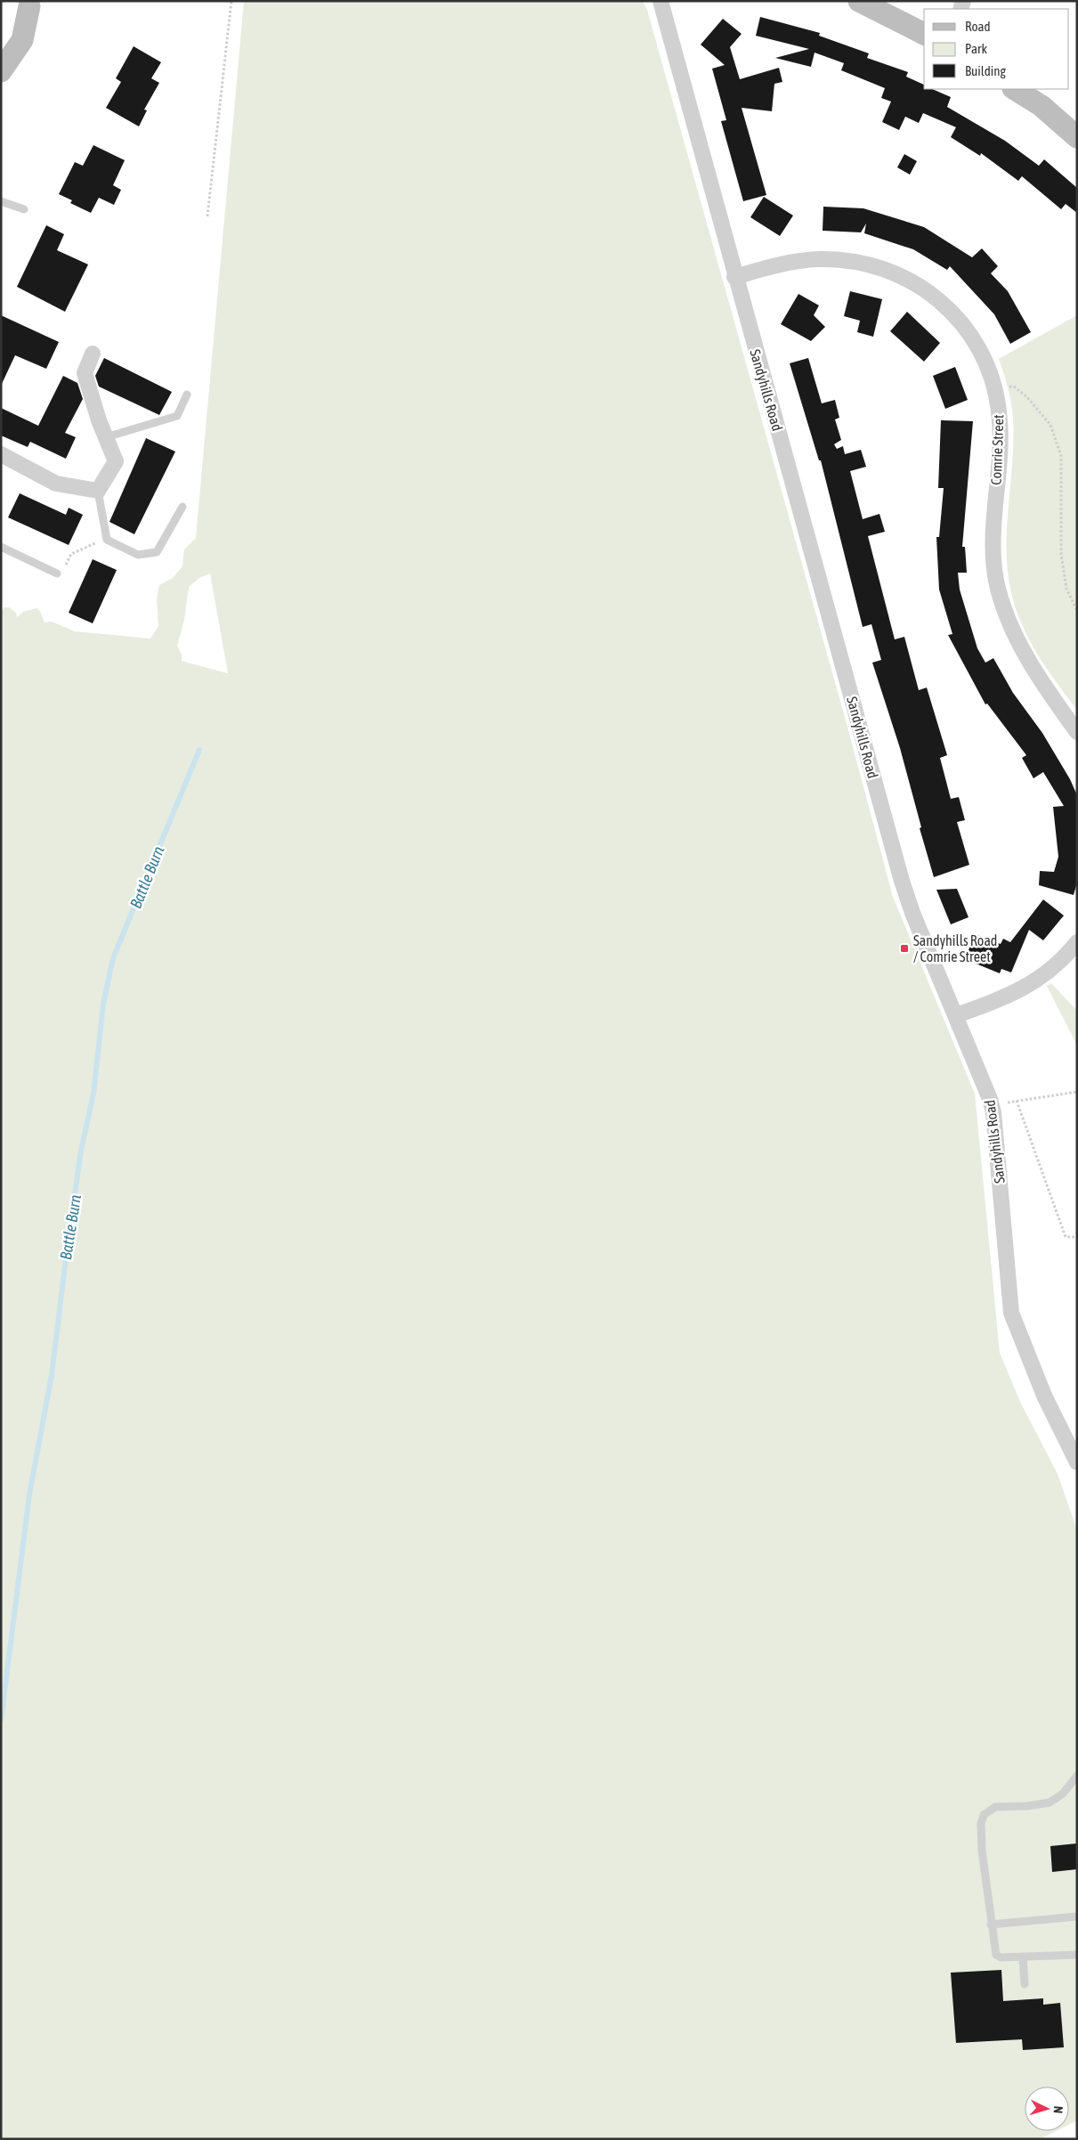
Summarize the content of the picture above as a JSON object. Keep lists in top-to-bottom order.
{
  "streets": {
    "street": ["Sandyhills Road", "Comrie Street"]
  },
  "crossings": [
    ["Sandyhills Road", "Comrie Street"]
  ],
  "water": ["Battle Burn"],
  "places": {
    "transit": ["Sandyhills Road / Comrie Street"]
  },
  "legend": ["Road", "Park", "Building"],
  "north": "right"
}
